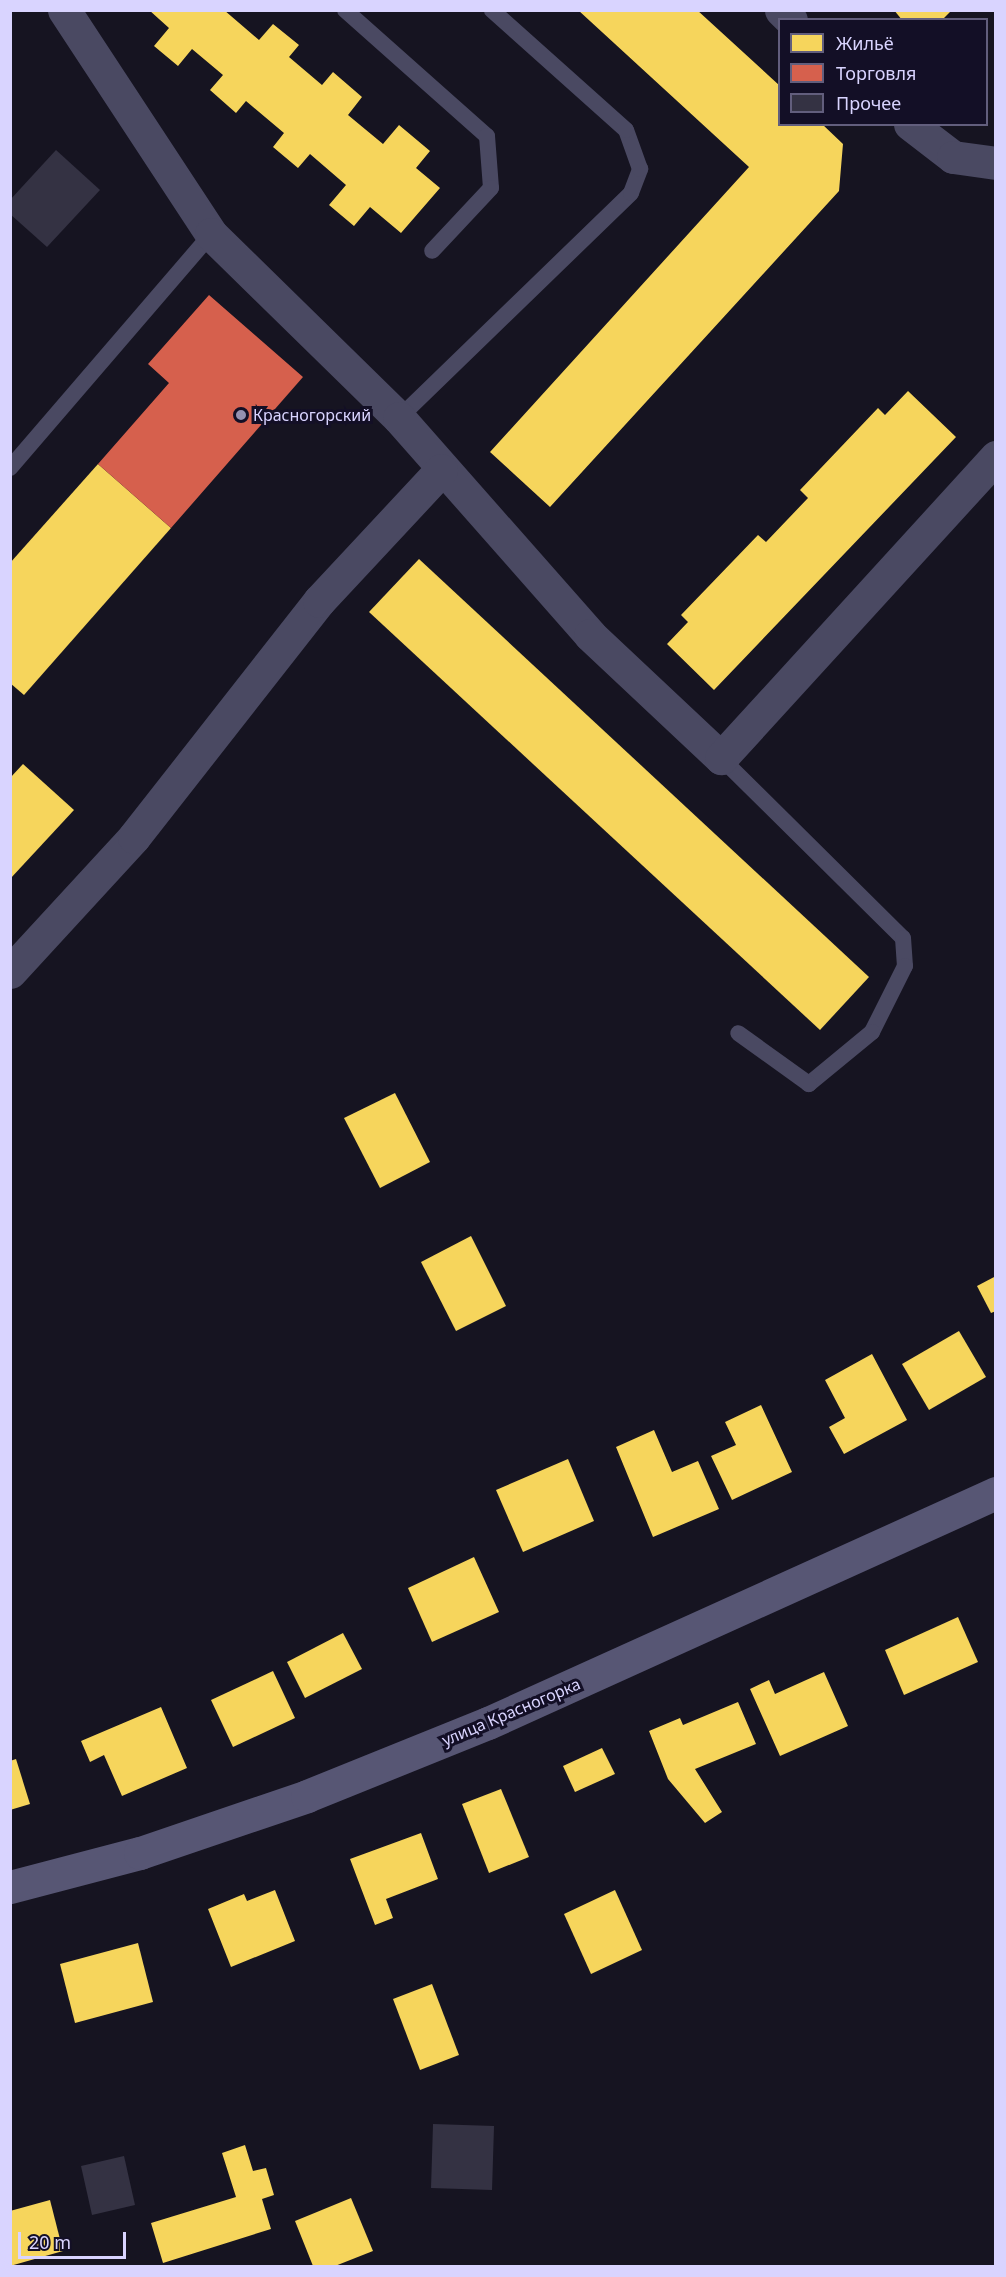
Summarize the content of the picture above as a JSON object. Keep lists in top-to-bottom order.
{
  "streets": {
    "main road": ["улица Красногорка"]
  },
  "places": ["Красногорский"],
  "legend": ["Жильё", "Торговля", "Прочее"],
  "scale_bar": "20 m"
}
